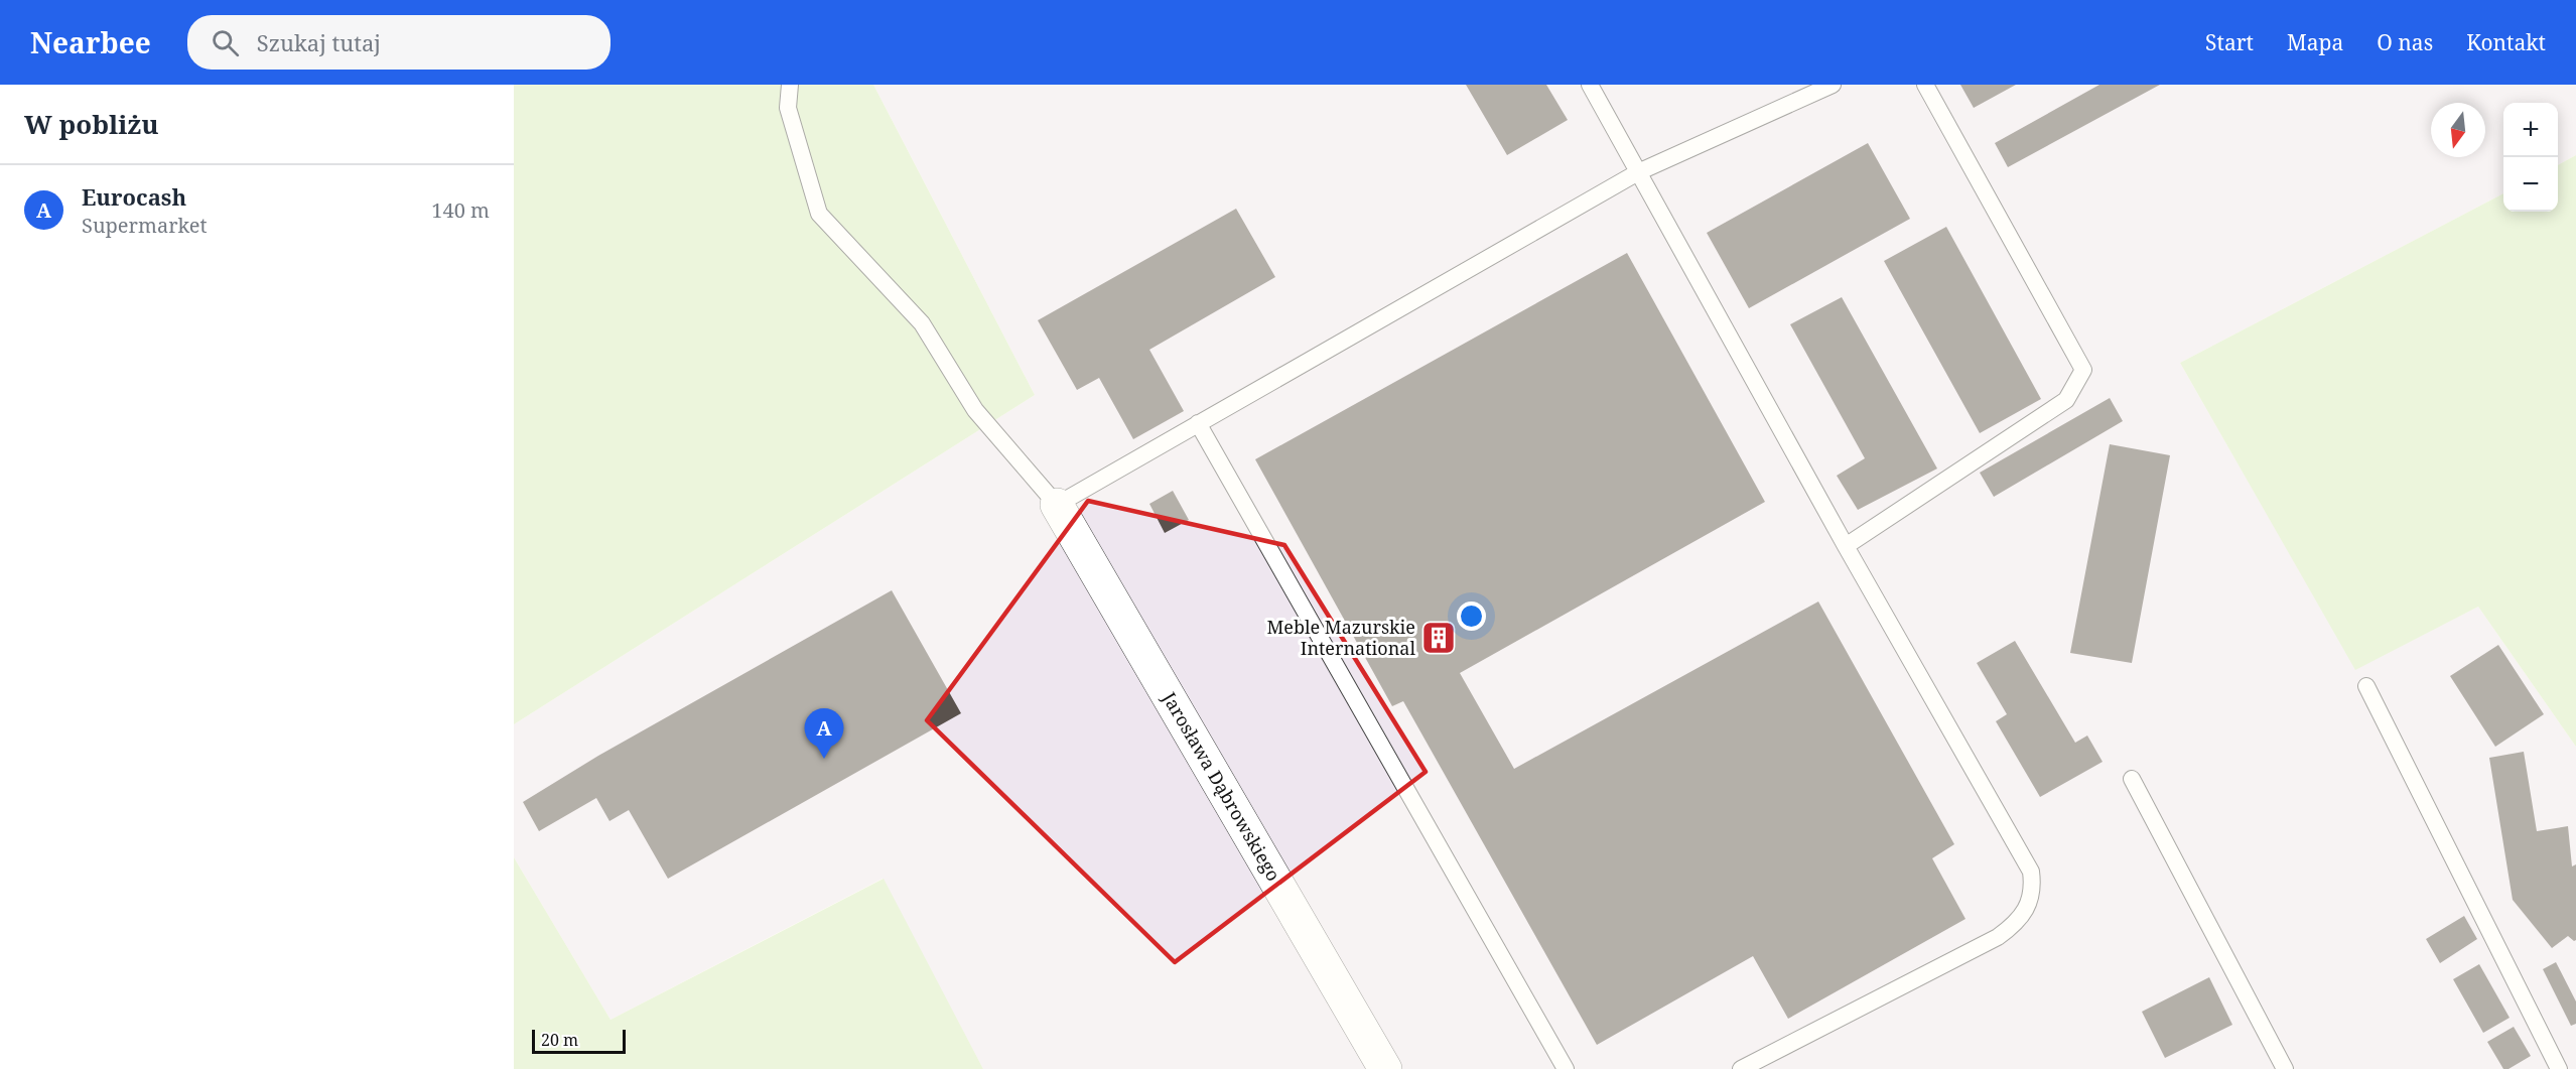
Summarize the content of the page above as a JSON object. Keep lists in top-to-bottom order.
{
  "streets": {
    "street": ["Jarosława Dąbrowskiego"]
  },
  "places": {
    "building": ["Meble Mazurskie International"]
  },
  "scale_bar": "20 m",
  "north": "bottom",
  "page": {
    "header": "Nearbee",
    "search": "Szukaj tutaj",
    "nav": [
      "Start",
      "Mapa",
      "O nas",
      "Kontakt"
    ],
    "heading": "W pobliżu",
    "map_buttons": ["+", "−"],
    "list": [
      {
        "mark": "A",
        "name": "Eurocash",
        "note": "Supermarket",
        "value": "140 m"
      }
    ],
    "pins": "A",
    "scale": "20 m"
  }
}
